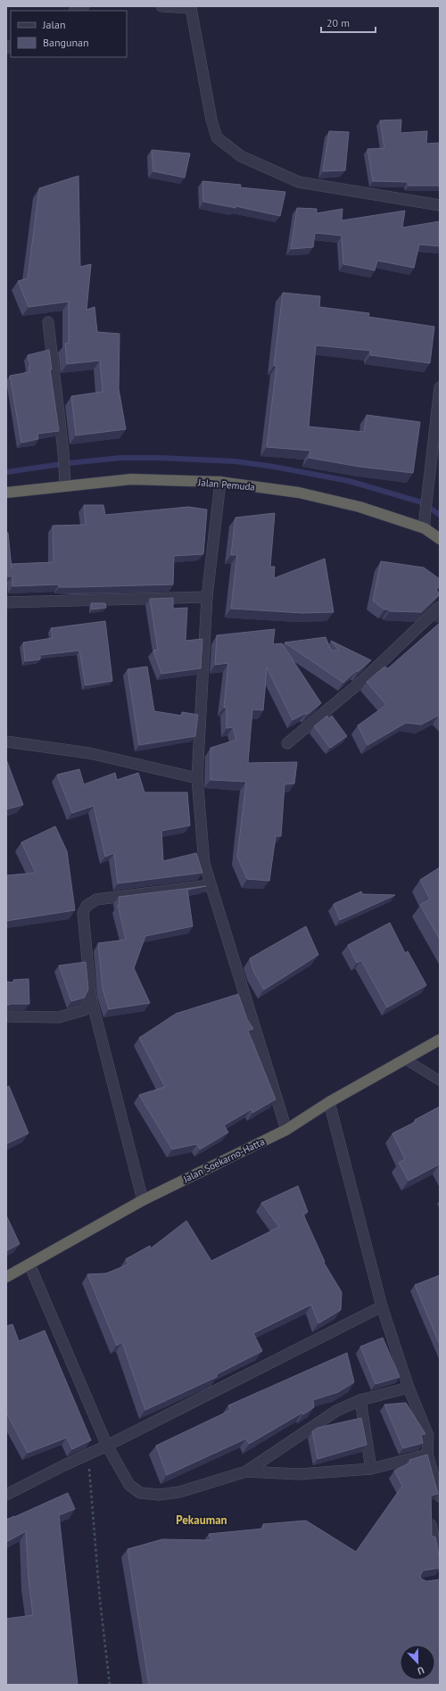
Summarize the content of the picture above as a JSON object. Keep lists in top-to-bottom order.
{
  "streets": {
    "highway": ["Jalan Pemuda", "Jalan Soekarno-Hatta"]
  },
  "districts": ["Pekauman"],
  "legend": ["Jalan", "Bangunan"],
  "scale_bar": "20 m",
  "north": "bottom"
}
